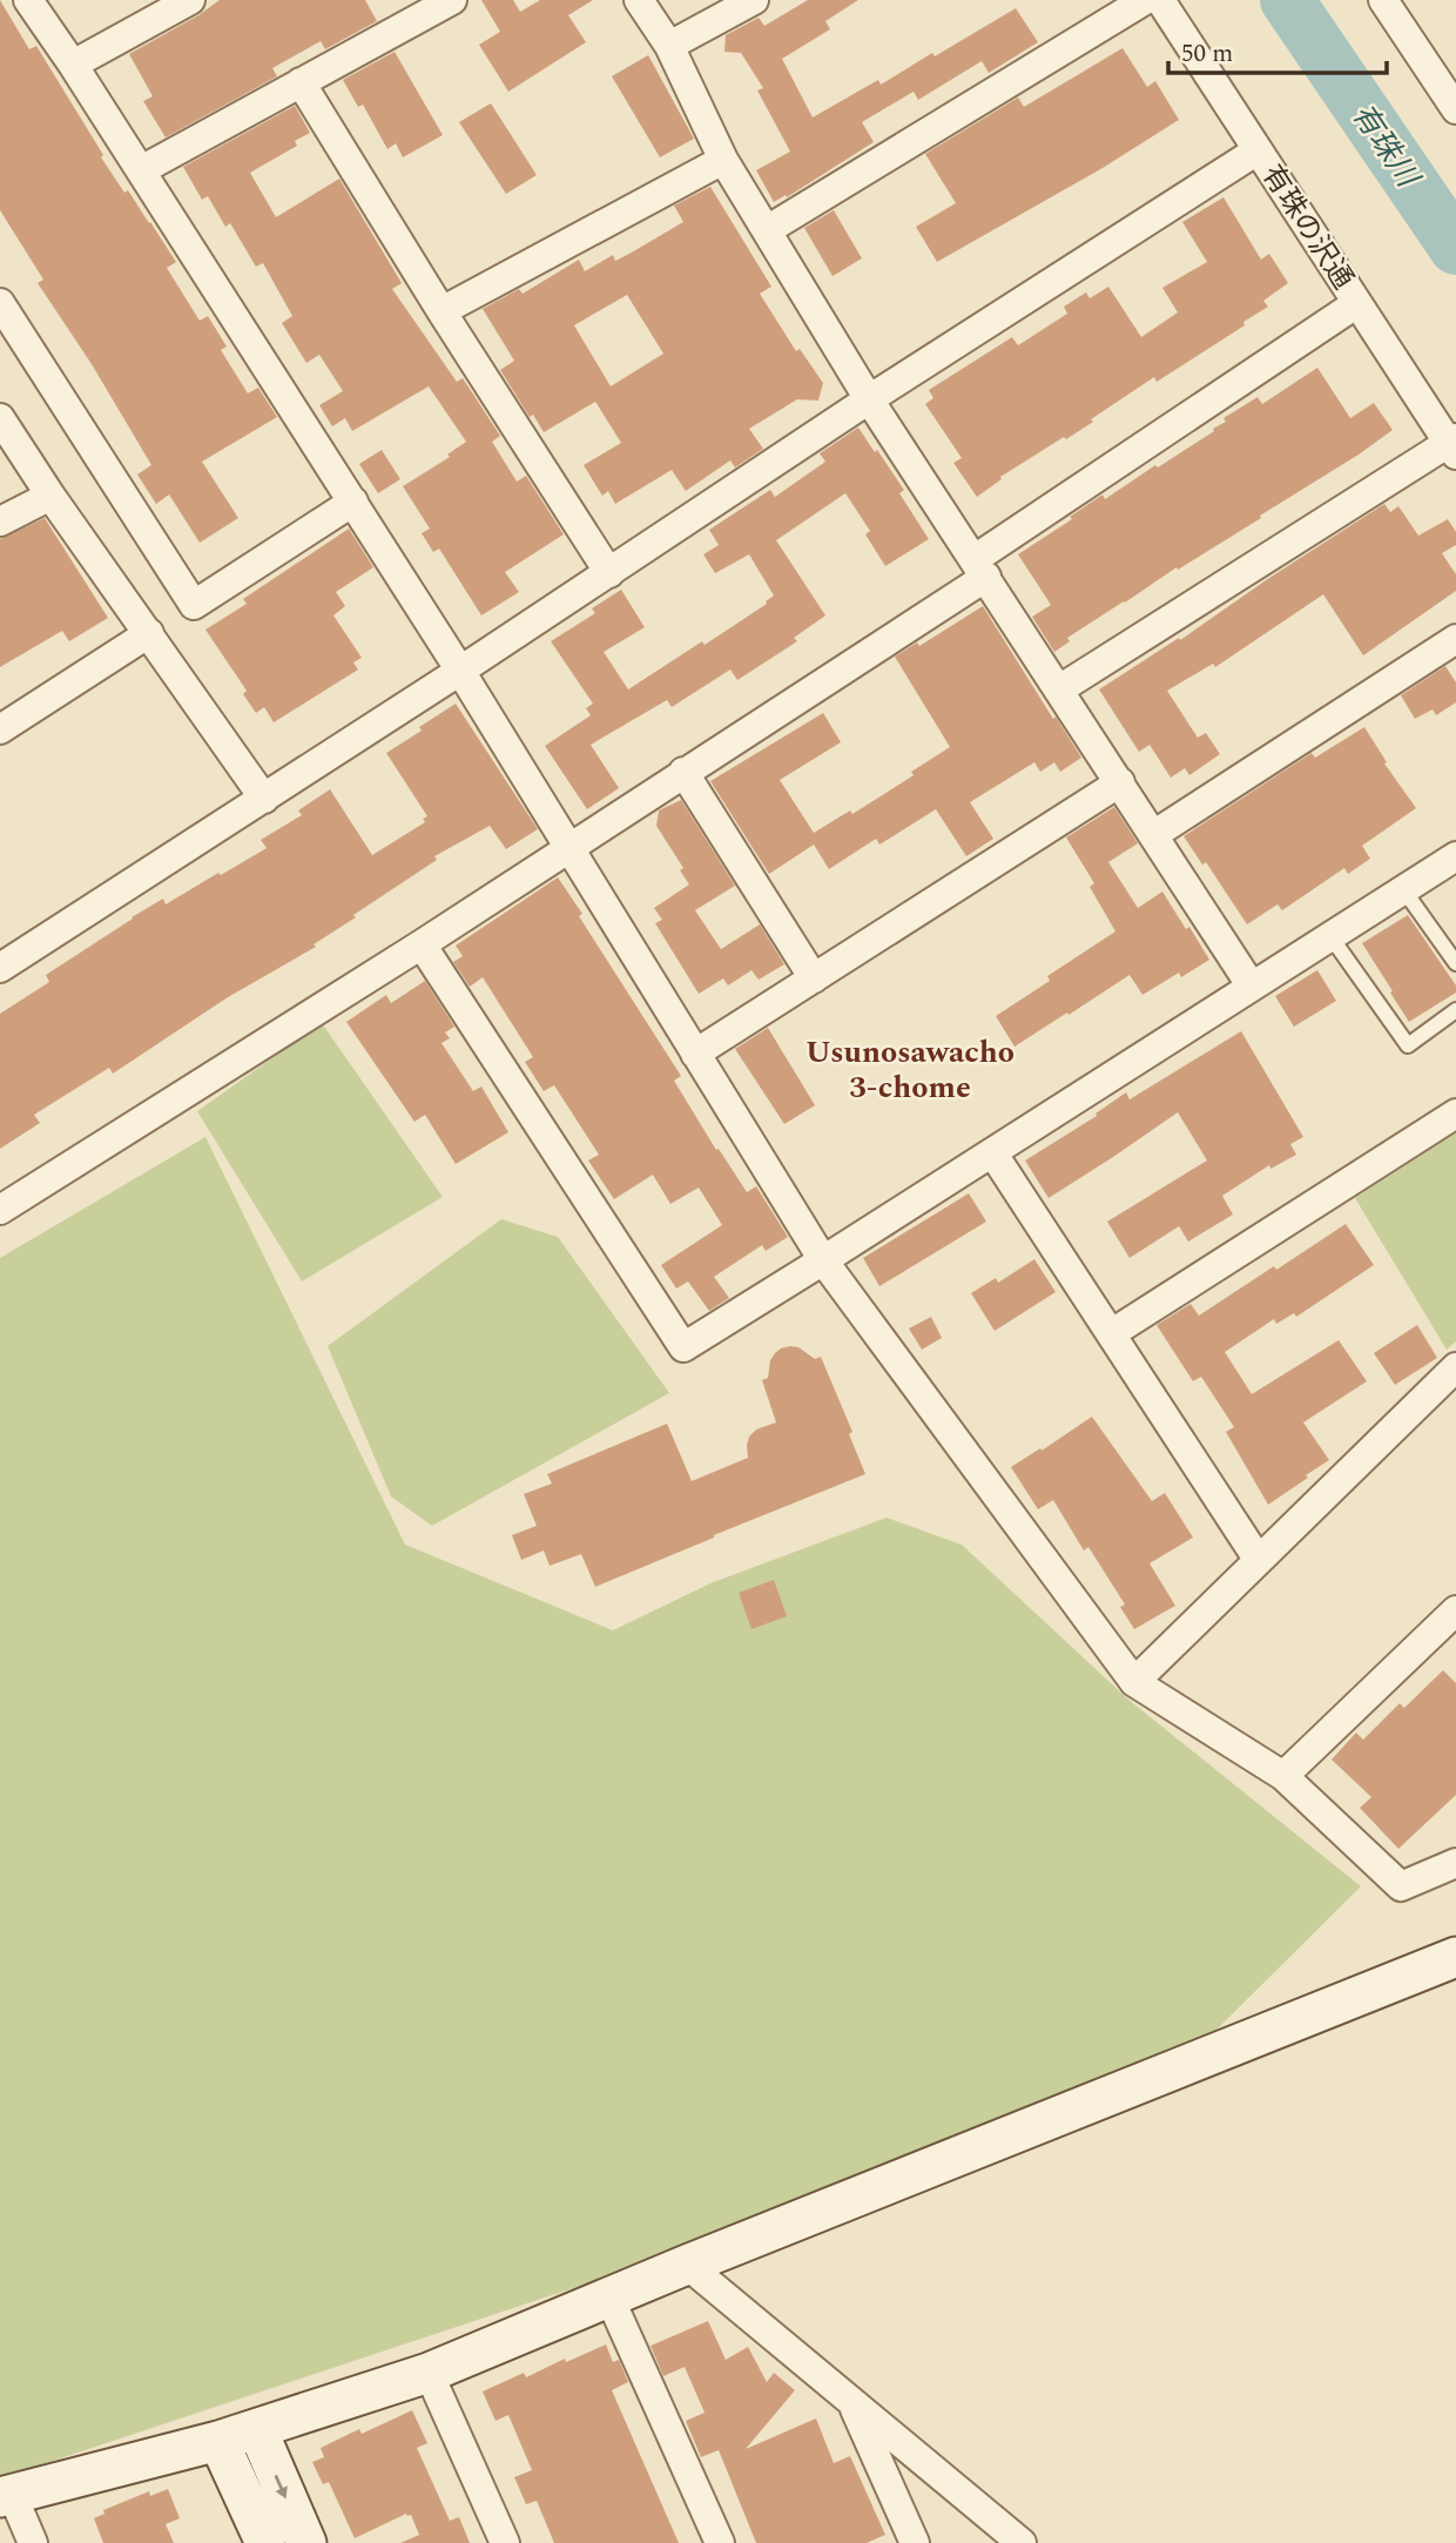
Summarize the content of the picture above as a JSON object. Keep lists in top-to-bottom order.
{
  "streets": {
    "street": ["有珠の沢通"]
  },
  "districts": ["Usunosawacho 3-chome"],
  "water": ["有珠川"],
  "scale_bar": "50 m"
}
